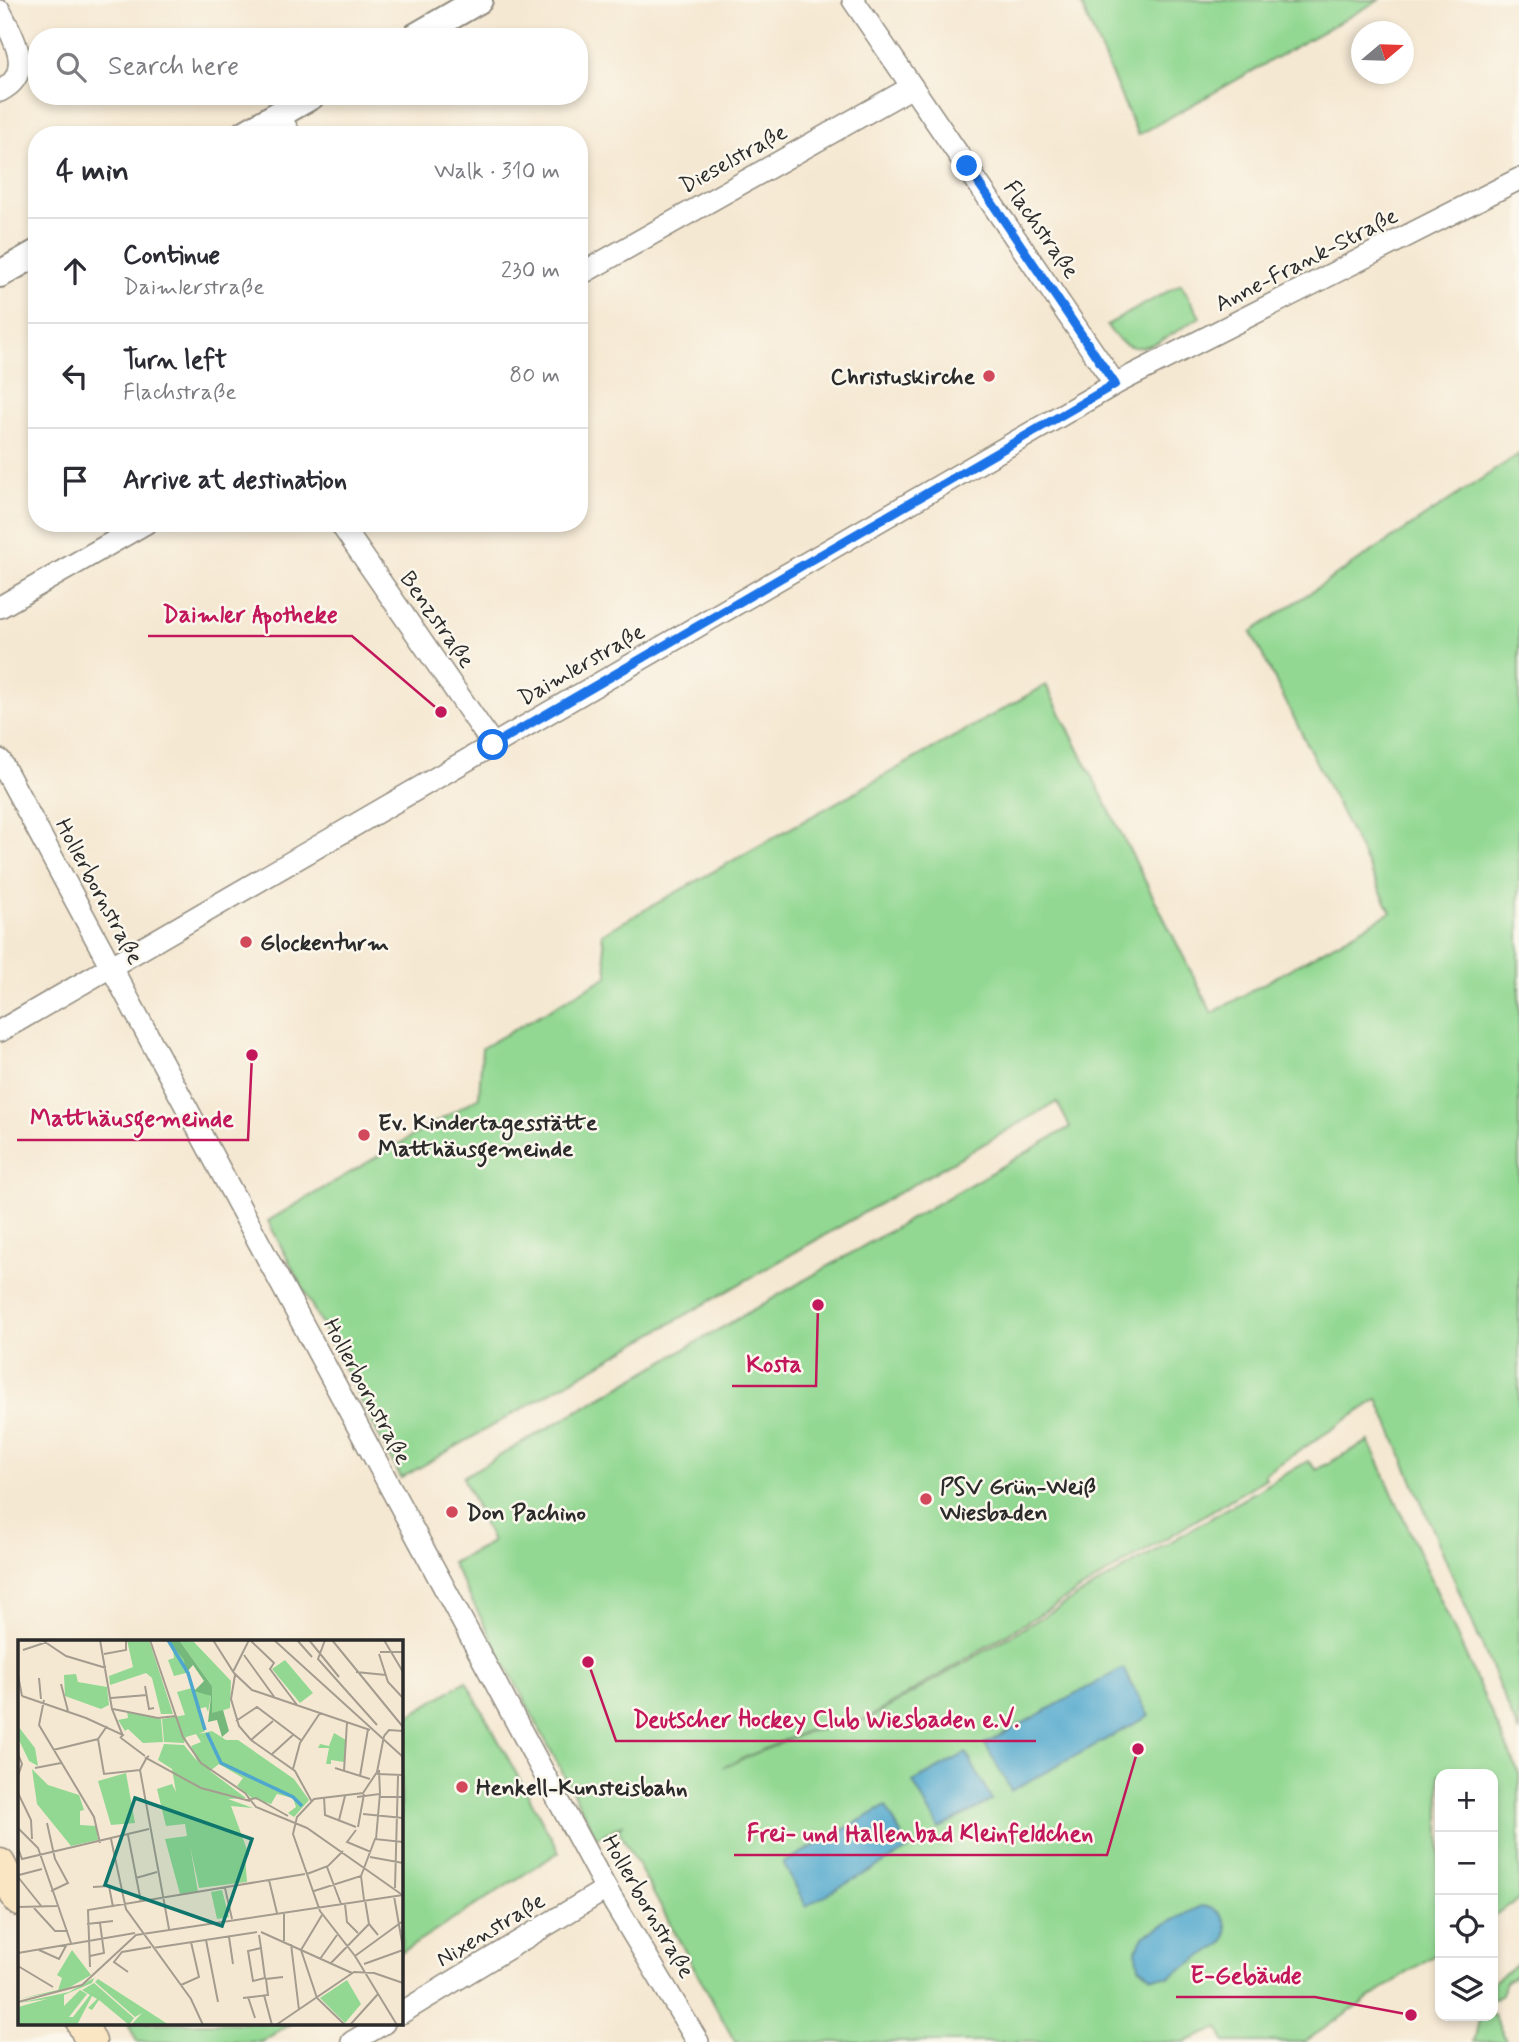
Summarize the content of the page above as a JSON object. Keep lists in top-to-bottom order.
{
  "streets": {
    "street": [
      "Dieselstraße",
      "Flachstraße",
      "Anne-Frank-Straße",
      "Benzstraße",
      "Daimlerstraße",
      "Hollerbornstraße",
      "Nixenstraße"
    ]
  },
  "crossings": [
    ["Dieselstraße", "Flachstraße"],
    ["Flachstraße", "Anne-Frank-Straße"],
    ["Flachstraße", "Daimlerstraße"],
    ["Anne-Frank-Straße", "Daimlerstraße"],
    ["Benzstraße", "Daimlerstraße"],
    ["Daimlerstraße", "Hollerbornstraße"],
    ["Hollerbornstraße", "Nixenstraße"]
  ],
  "places": [
    "Christuskirche",
    "Daimler Apotheke",
    "Glockenturm",
    "Matthäusgemeinde",
    "Ev. Kindertagesstätte Matthäusgemeinde",
    "Kosta",
    "PSV Grün-Weiß Wiesbaden",
    "Don Pachino",
    "Deutscher Hockey Club Wiesbaden e.V.",
    "Frei- und Hallenbad Kleinfeldchen",
    "Henkell-Kunsteisbahn",
    "E-Gebäude"
  ],
  "north": "right",
  "page": {
    "search": "Search here",
    "heading": ["4 min", "Walk · 310 m"],
    "list": [
      ["Continue", "Daimlerstraße", "230 m"],
      ["Turn left", "Flachstraße", "80 m"],
      "Arrive at destination"
    ],
    "map_buttons": ["+", "−"]
  }
}
